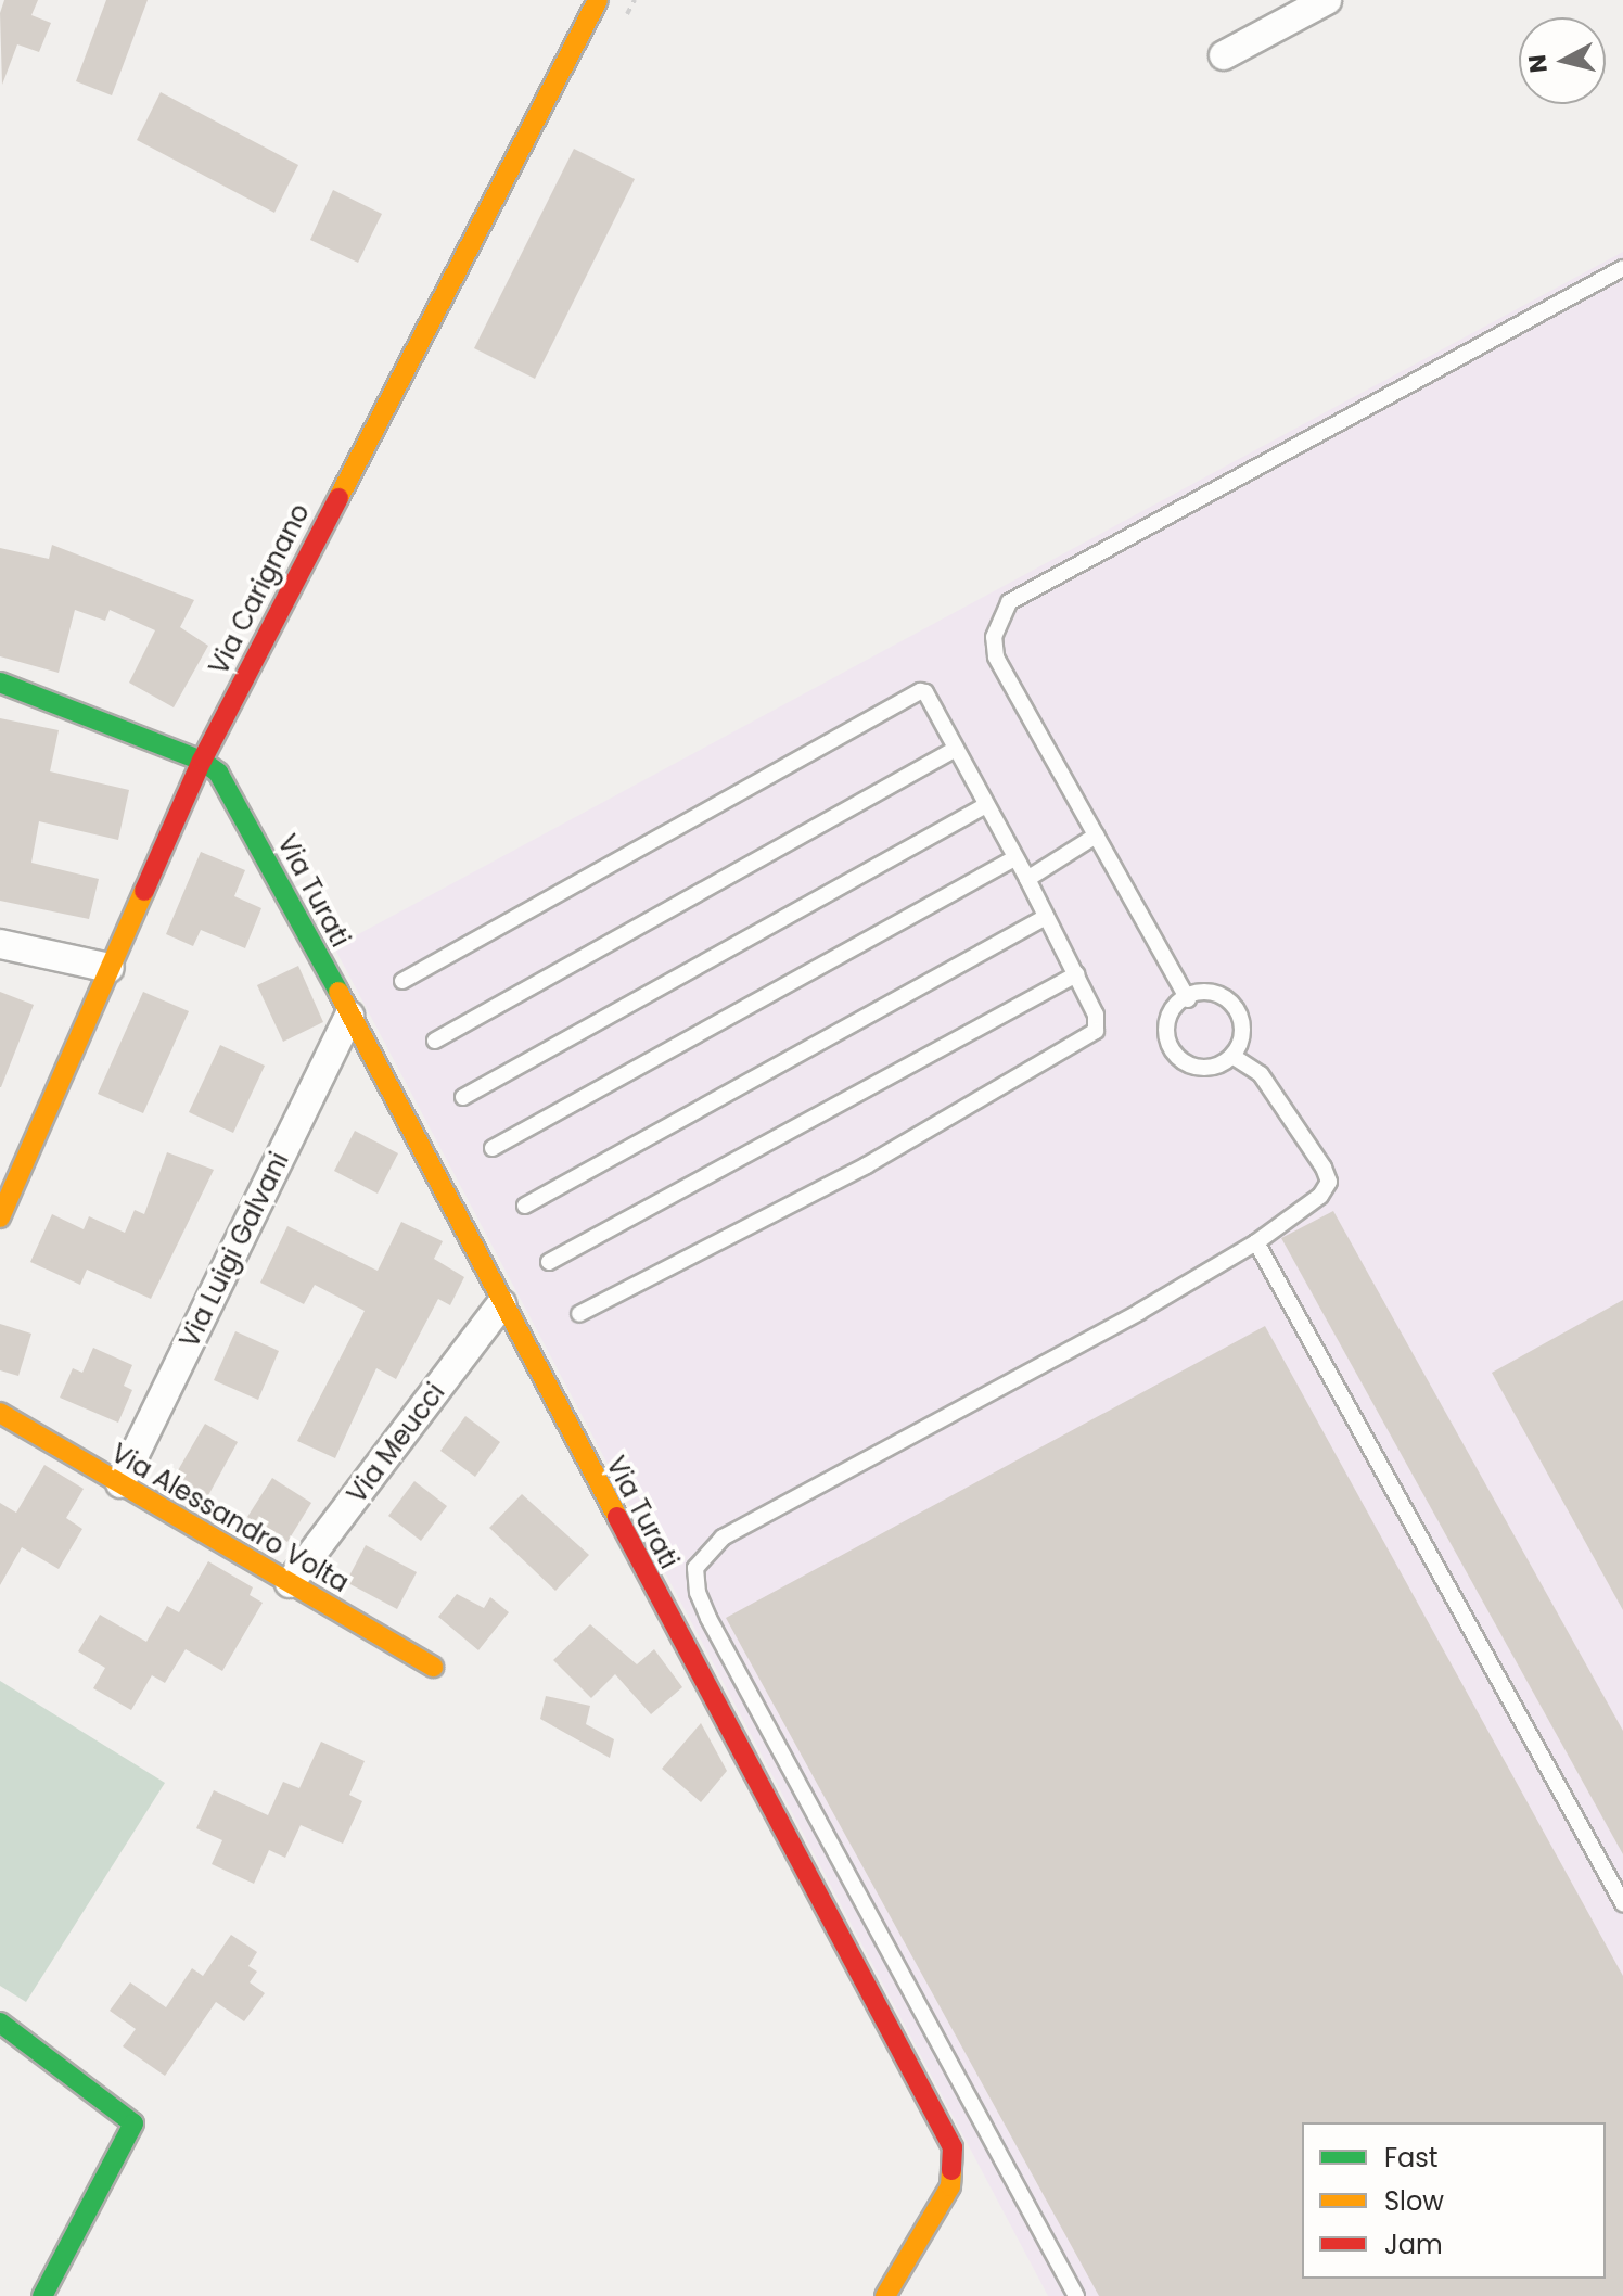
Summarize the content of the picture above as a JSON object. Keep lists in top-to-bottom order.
{
  "streets": {
    "street": [
      "Via Carignano",
      "Via Turati",
      "Via Luigi Galvani",
      "Via Meucci",
      "Via Alessandro Volta"
    ]
  },
  "crossings": [
    ["Via Carignano", "Via Turati"],
    ["Via Turati", "Via Luigi Galvani"],
    ["Via Turati", "Via Meucci"],
    ["Via Luigi Galvani", "Via Alessandro Volta"],
    ["Via Meucci", "Via Alessandro Volta"]
  ],
  "legend": ["Fast", "Slow", "Jam"],
  "north": "left"
}
